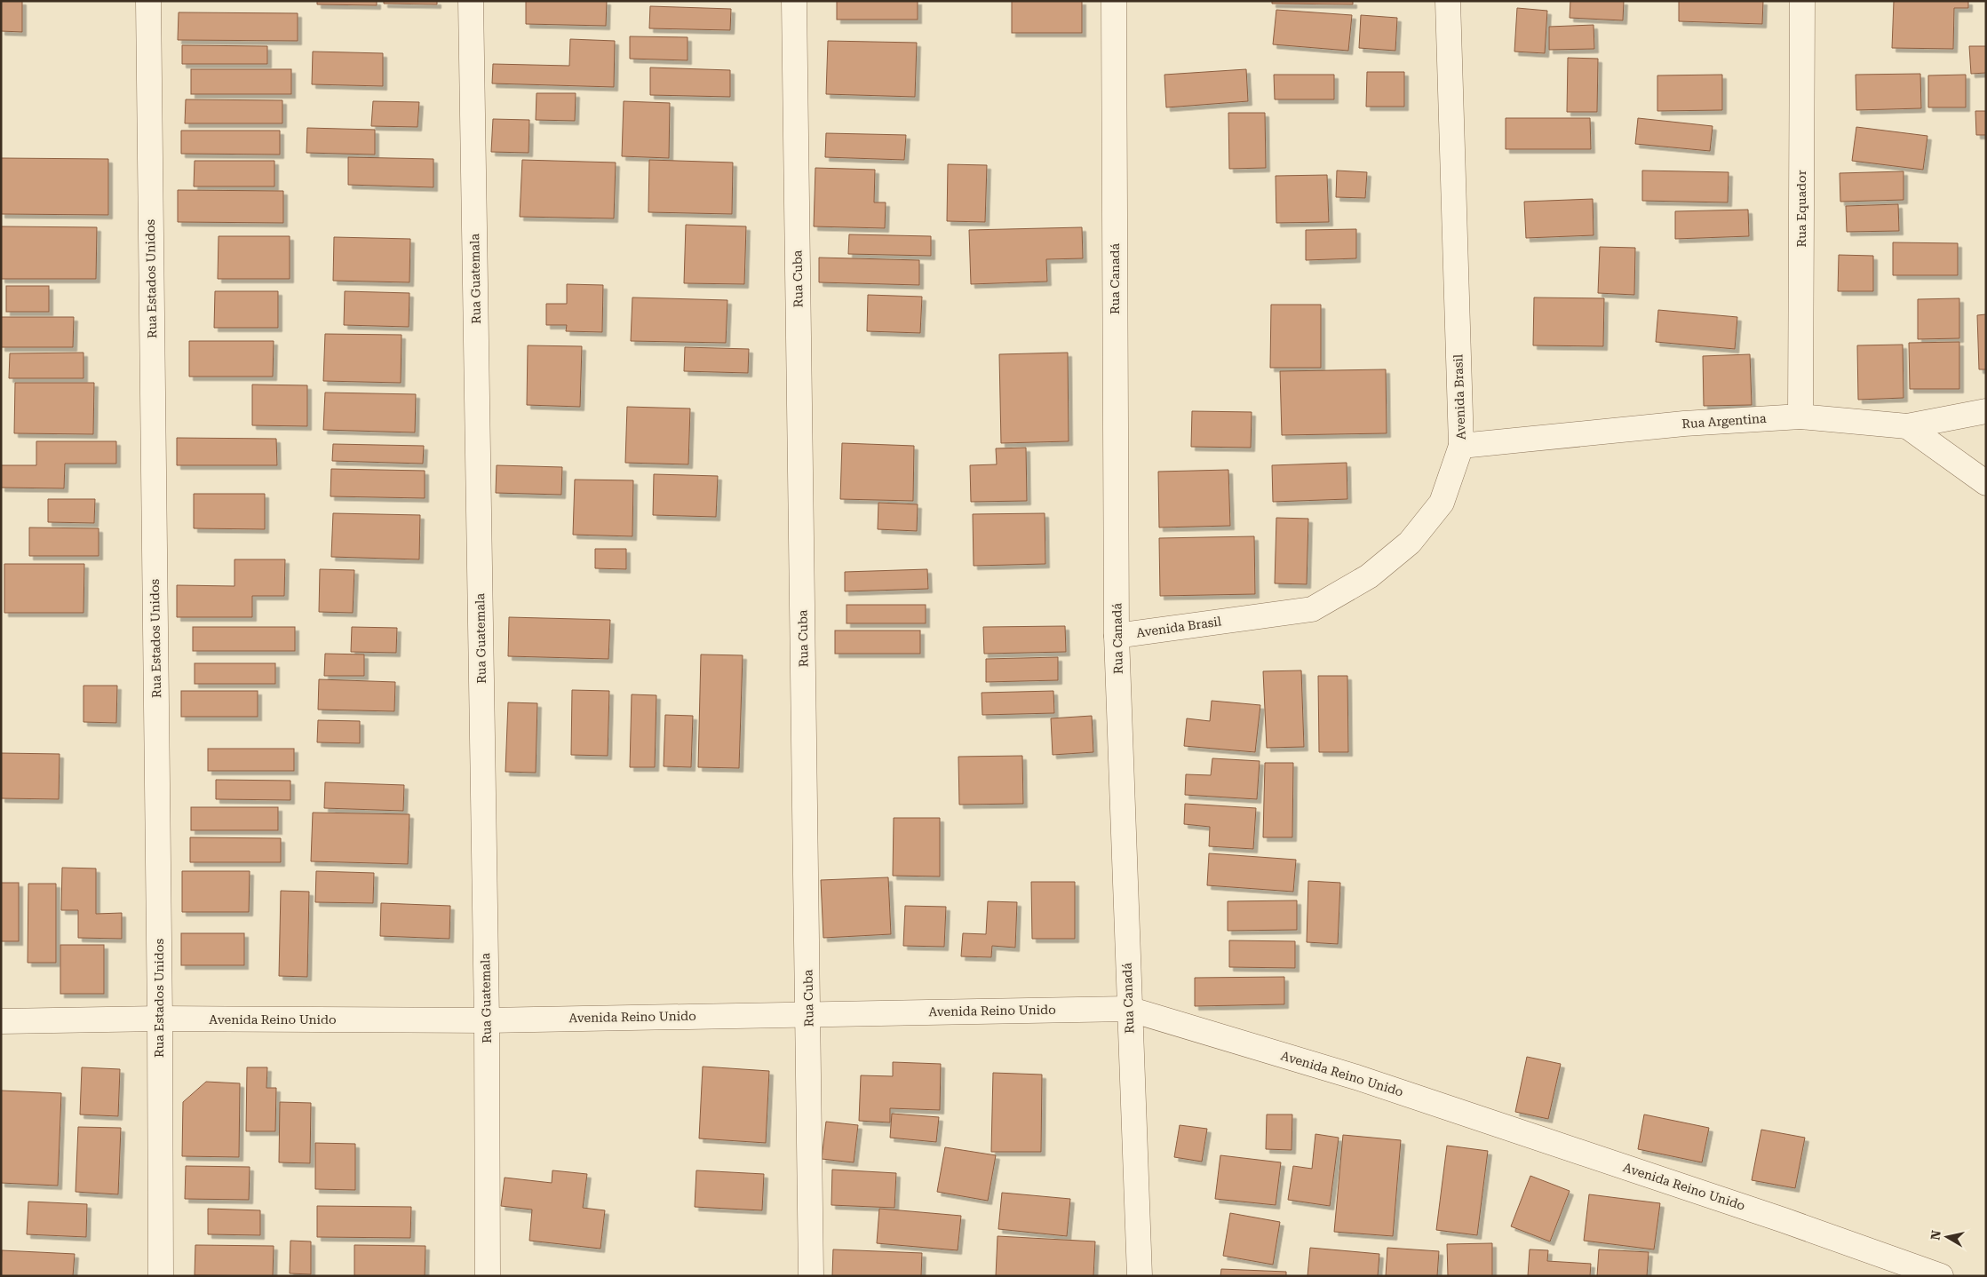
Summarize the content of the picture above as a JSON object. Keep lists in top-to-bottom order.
{
  "streets": {
    "street": [
      "Rua Equador",
      "Rua Estados Unidos",
      "Rua Guatemala",
      "Rua Cuba",
      "Rua Canadá",
      "Avenida Brasil",
      "Rua Argentina",
      "Avenida Reino Unido"
    ]
  },
  "crossings": [
    ["Rua Equador", "Rua Argentina"],
    ["Rua Estados Unidos", "Avenida Reino Unido"],
    ["Rua Guatemala", "Avenida Reino Unido"],
    ["Rua Cuba", "Avenida Reino Unido"],
    ["Rua Canadá", "Avenida Brasil"],
    ["Rua Canadá", "Avenida Reino Unido"],
    ["Avenida Brasil", "Rua Argentina"]
  ],
  "north": "left"
}
